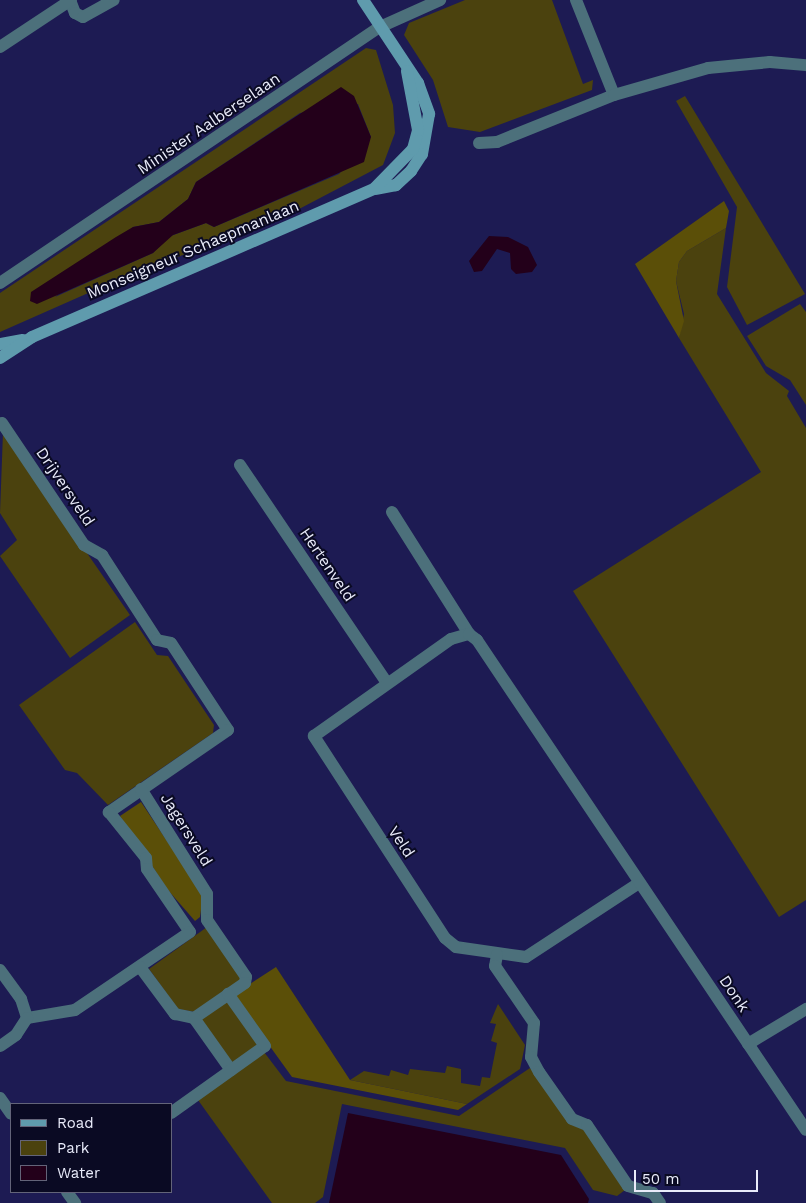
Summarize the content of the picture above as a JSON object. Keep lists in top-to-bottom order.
{
  "streets": {
    "main road": ["Monseigneur Schaepmanlaan"],
    "street": [
      "Minister Aalberselaan",
      "Drijversveld",
      "Hertenveld",
      "Jagersveld",
      "Veld",
      "Donk"
    ]
  },
  "crossings": [
    ["Minister Aalberselaan", "Monseigneur Schaepmanlaan"],
    ["Drijversveld", "Jagersveld"],
    ["Hertenveld", "Veld"],
    ["Veld", "Donk"]
  ],
  "legend": ["Road", "Park", "Water"],
  "scale_bar": "50 m"
}
